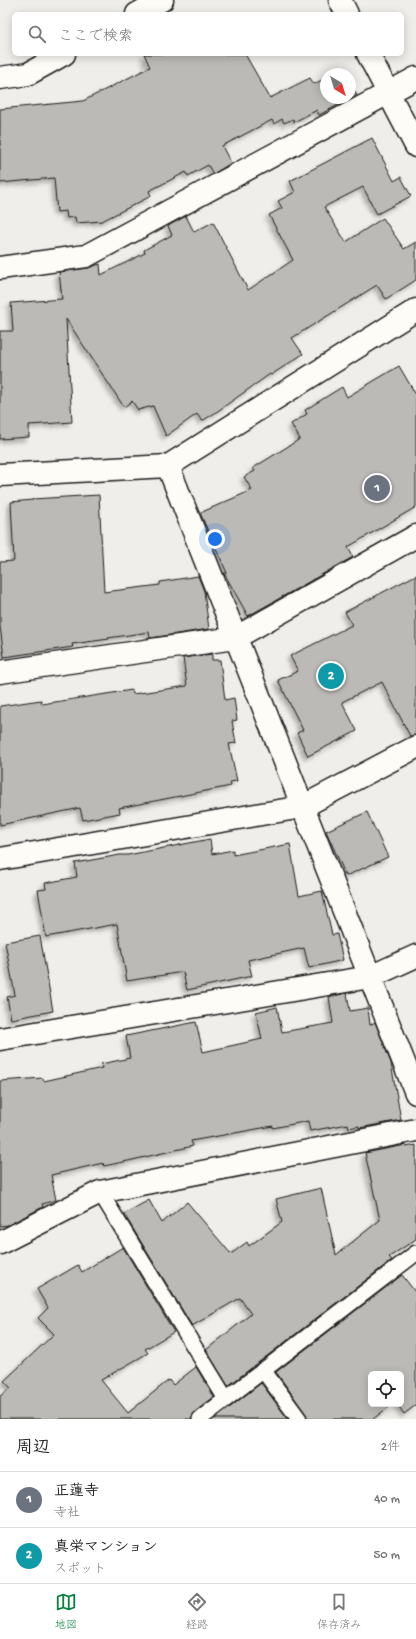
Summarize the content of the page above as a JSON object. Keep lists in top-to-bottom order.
{
  "north": "bottom right",
  "page": {
    "search": "ここで検索",
    "pins": ["1", "2"],
    "heading": ["周辺", "2件"],
    "list": [
      {
        "mark": "1",
        "name": "正蓮寺",
        "note": "寺社",
        "value": "40 m"
      },
      {
        "mark": "2",
        "name": "真栄マンション",
        "note": "スポット",
        "value": "50 m"
      }
    ],
    "nav": ["地図", "経路", "保存済み"]
  }
}
